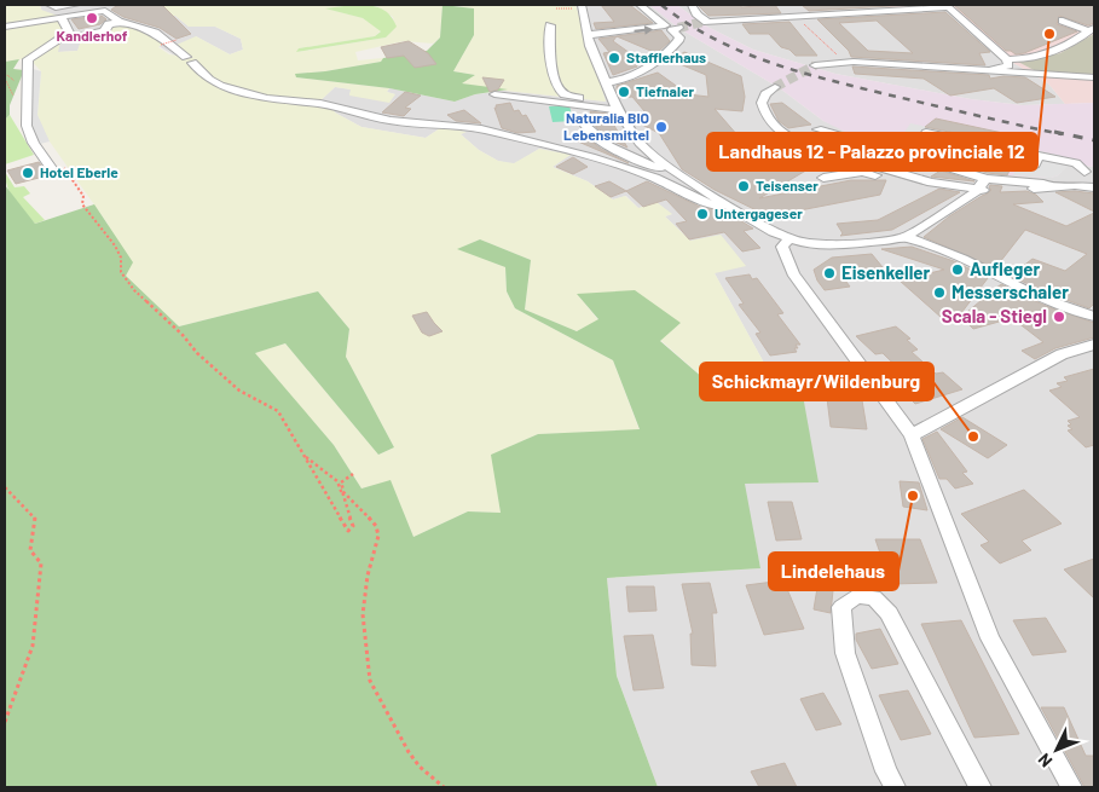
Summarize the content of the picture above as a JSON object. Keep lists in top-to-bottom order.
{
  "places": [
    "Kandlerhof",
    "Landhaus 12 - Palazzo provinciale 12",
    "Stafflerhaus",
    "Tiefnaler",
    "Naturalia BIO Lebensmittel",
    "Hotel Eberle",
    "Teisenser",
    "Untergageser",
    "Aufleger",
    "Eisenkeller",
    "Messerschaler",
    "Scala - Stiegl",
    "Schickmayr/Wildenburg",
    "Lindelehaus"
  ],
  "north": "bottom left"
}
